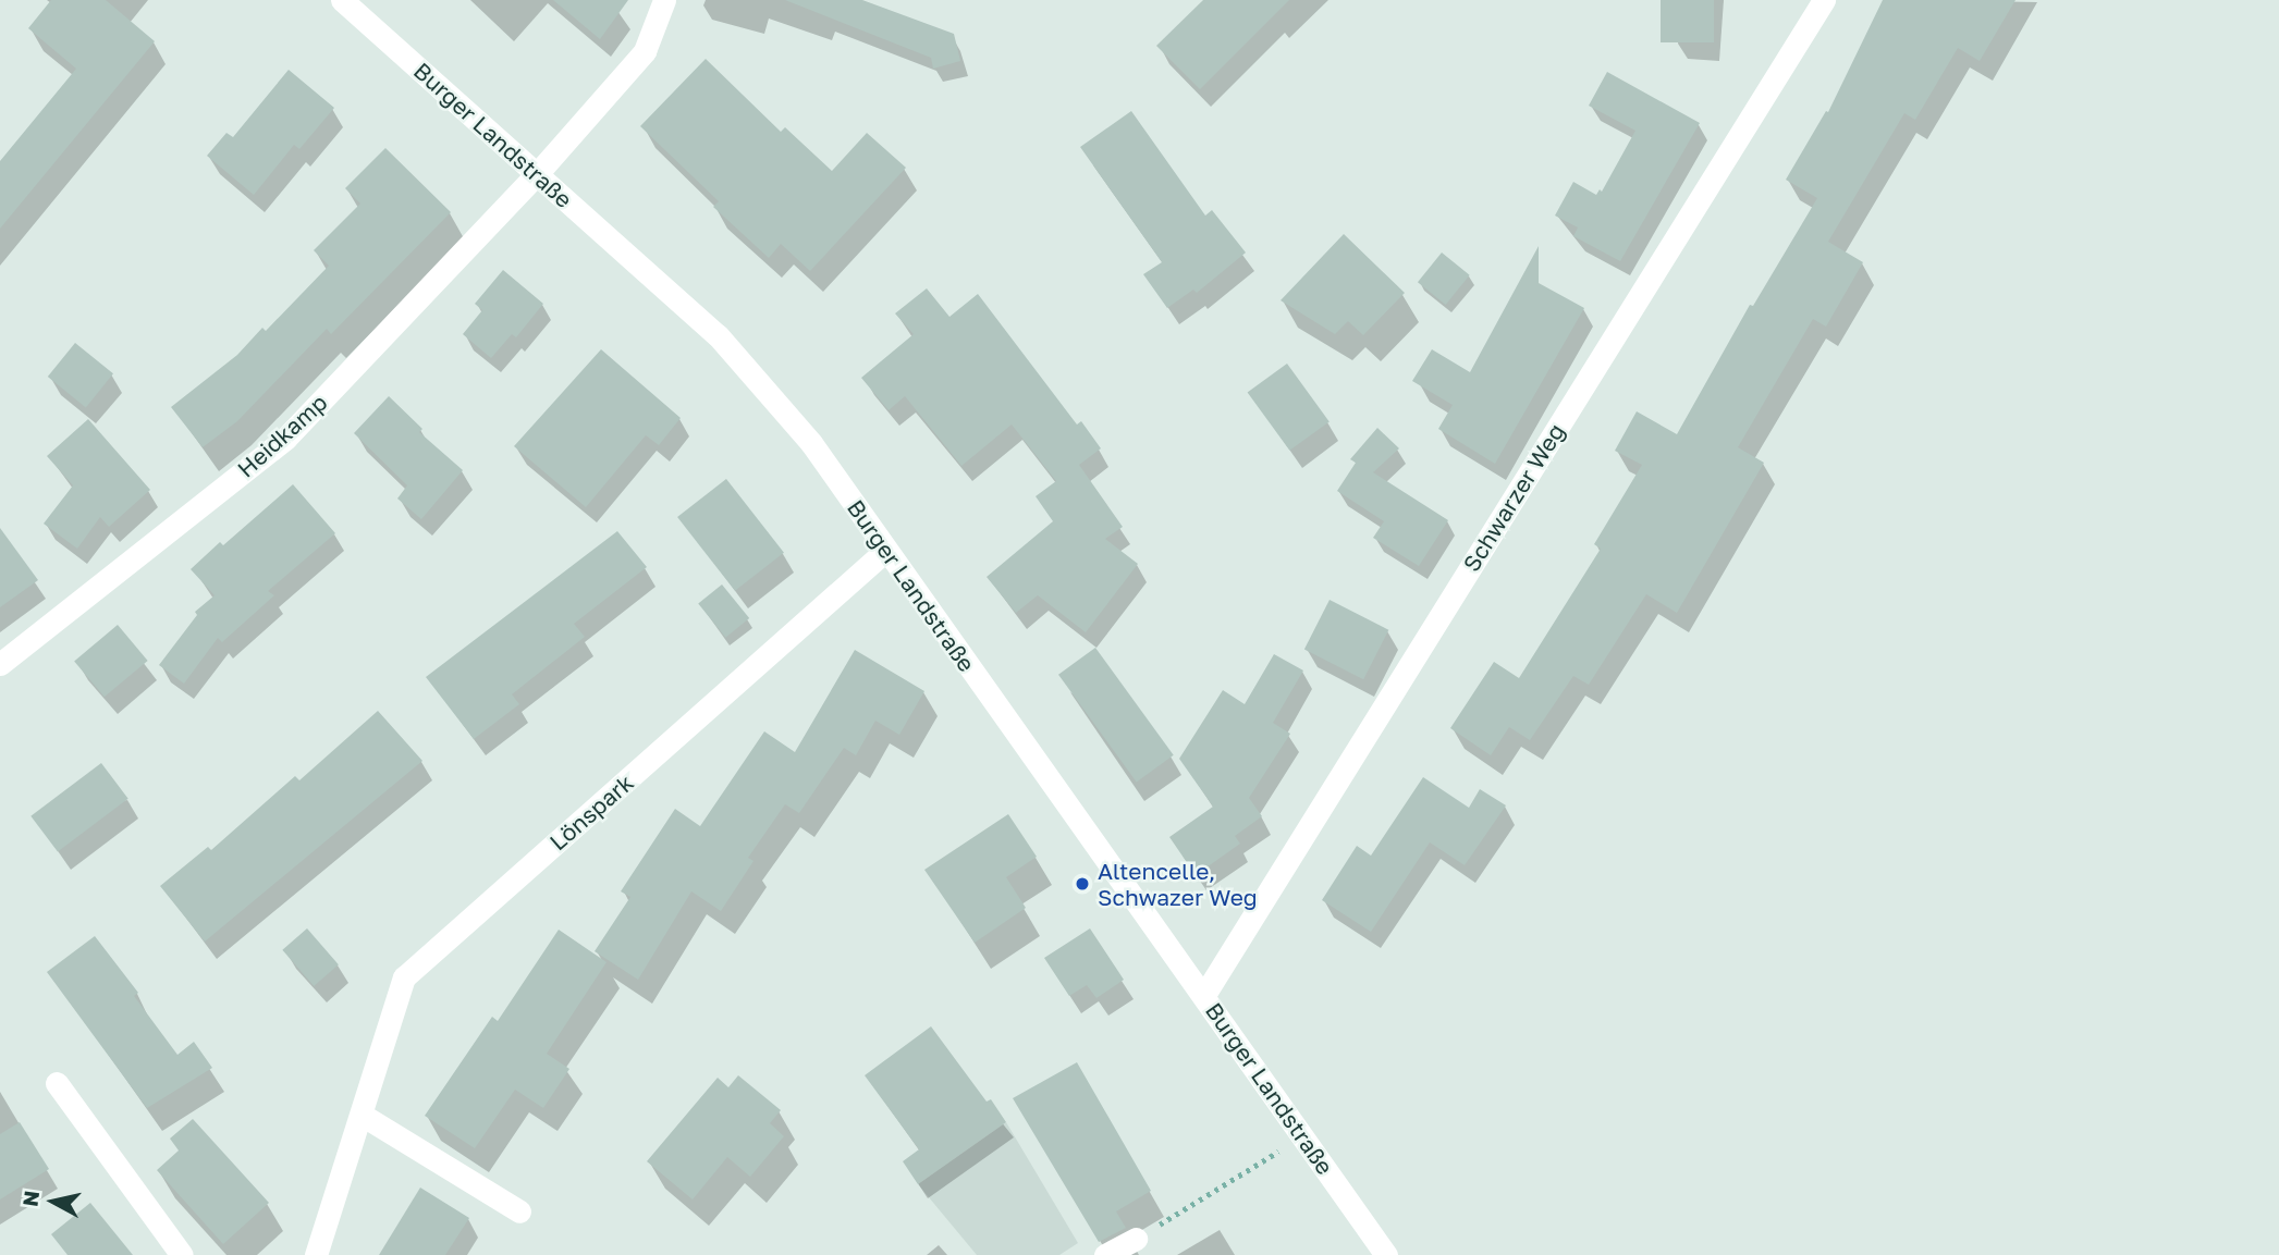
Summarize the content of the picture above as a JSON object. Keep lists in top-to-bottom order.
{
  "streets": {
    "street": [
      "Burger Landstraße",
      "Heidkamp",
      "Schwarzer Weg",
      "Lönspark"
    ]
  },
  "crossings": [
    ["Burger Landstraße", "Heidkamp"],
    ["Burger Landstraße", "Schwarzer Weg"],
    ["Burger Landstraße", "Lönspark"]
  ],
  "places": ["Altencelle, Schwazer Weg"],
  "north": "left"
}
